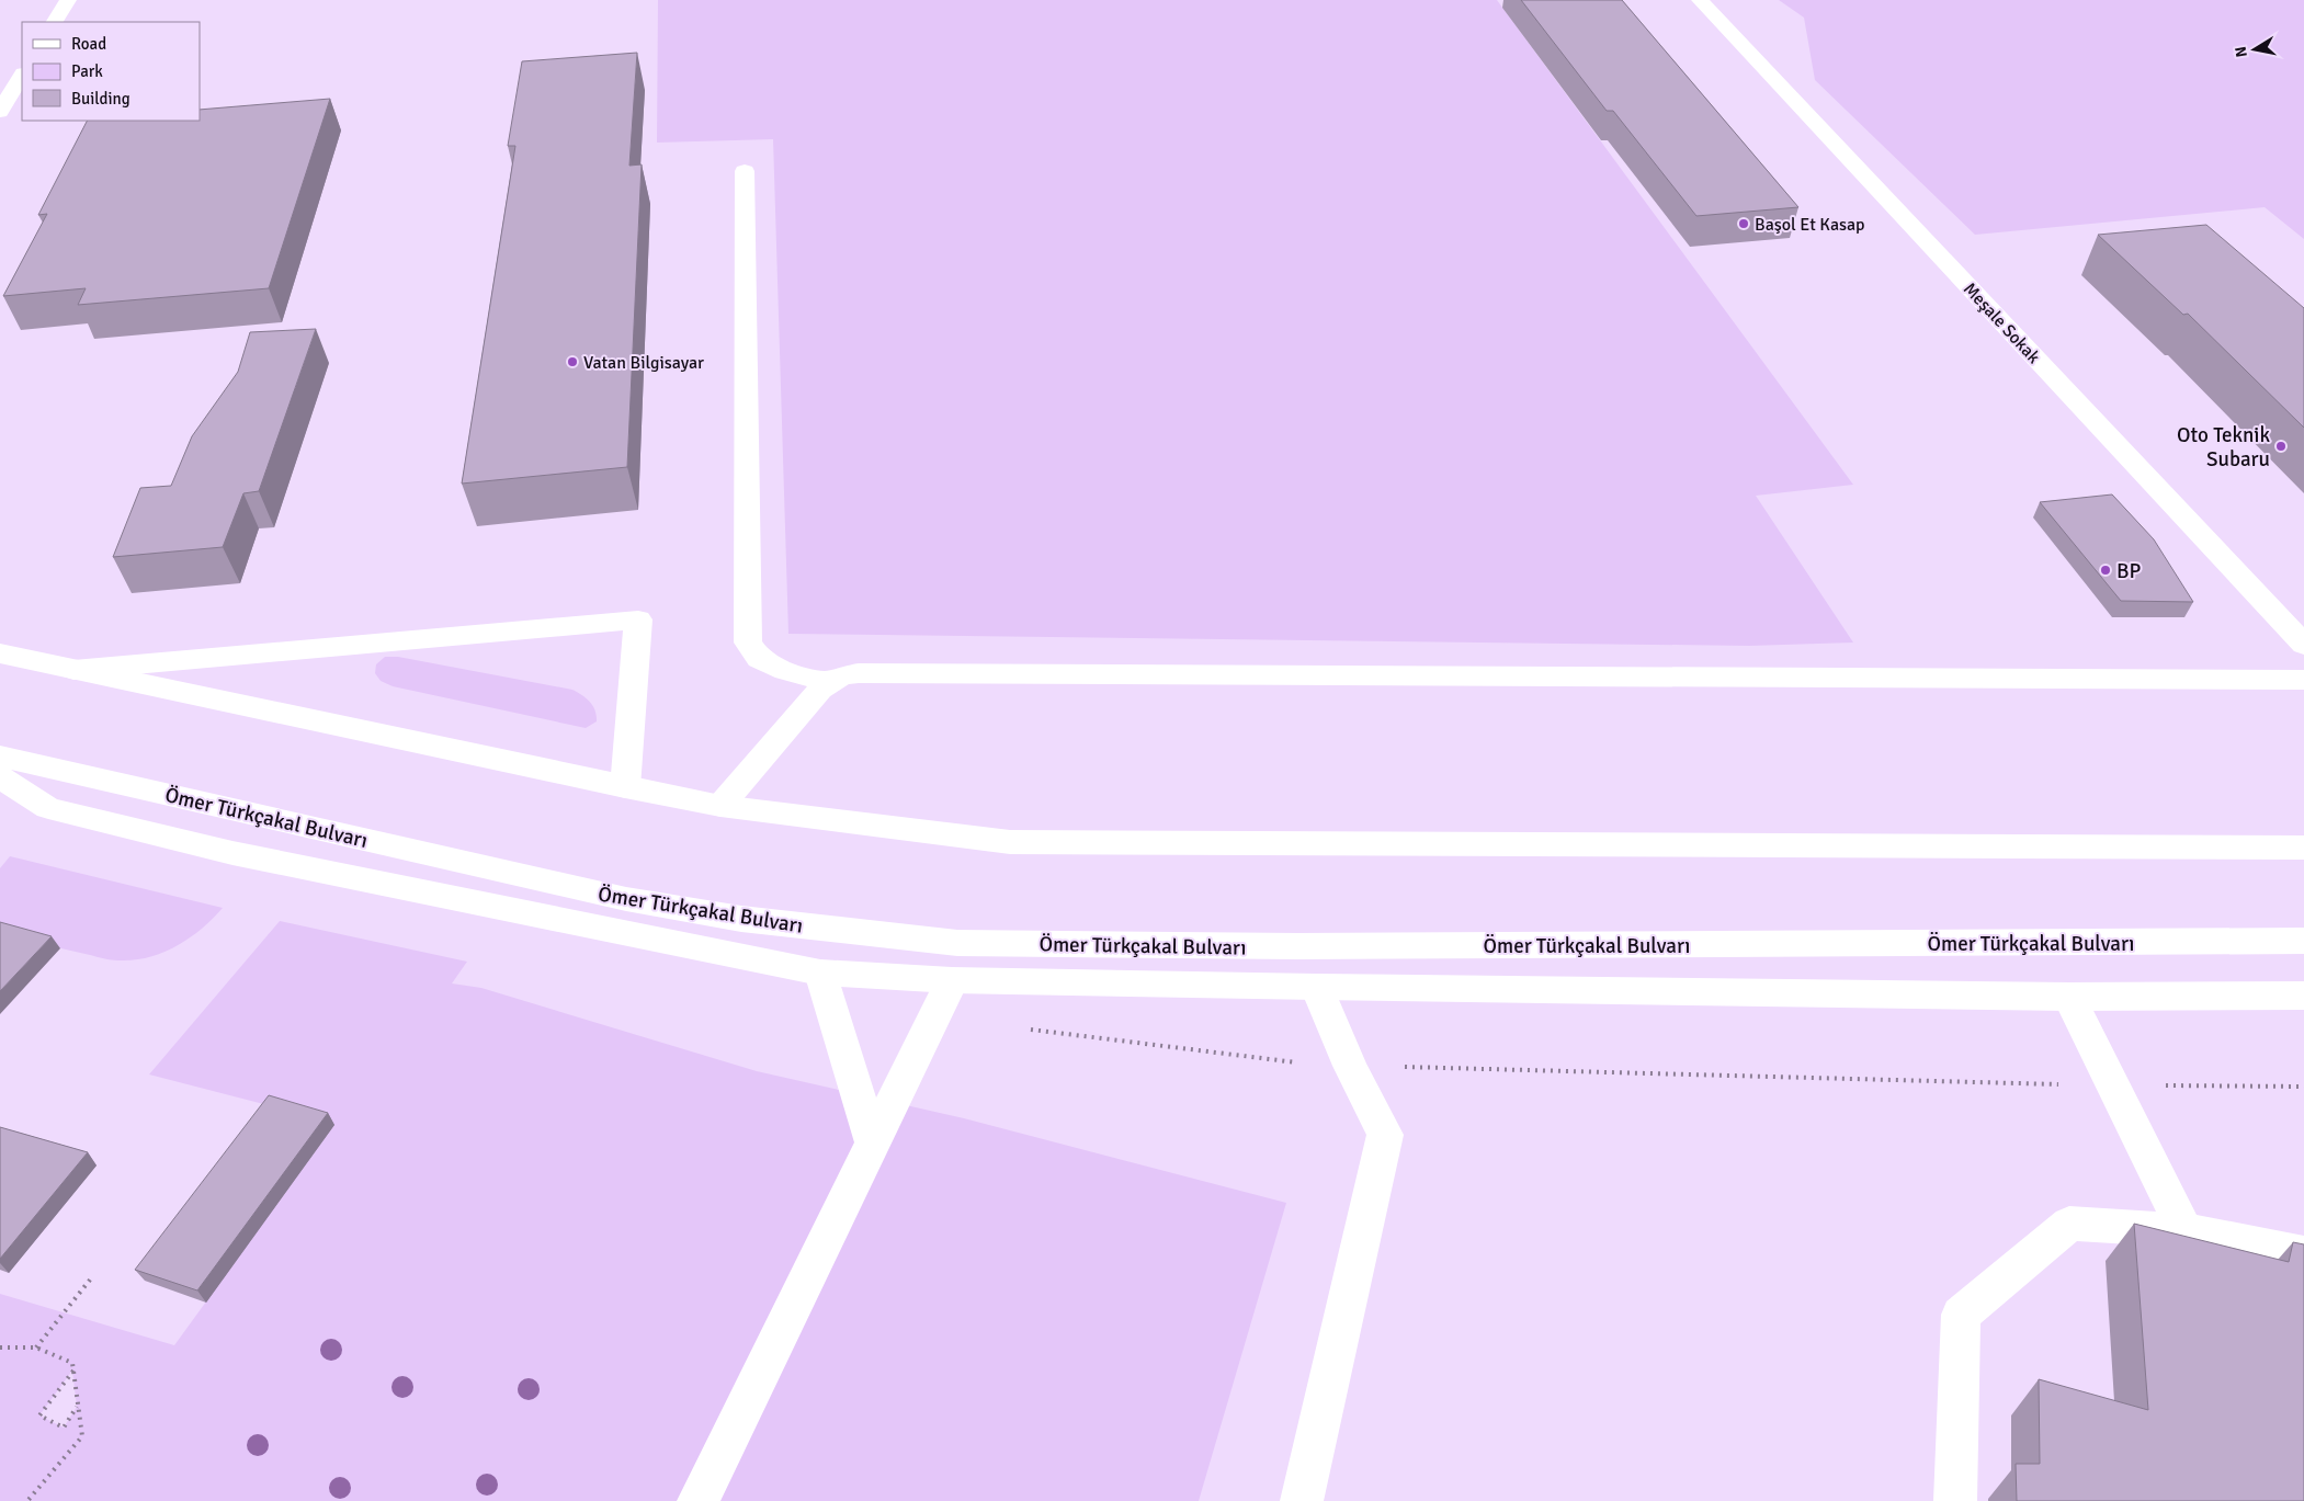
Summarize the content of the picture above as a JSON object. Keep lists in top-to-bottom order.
{
  "streets": {
    "main road": ["Meşale Sokak", "Ömer Türkçakal Bulvarı"]
  },
  "places": [
    "Başol Et Kasap",
    "Vatan Bilgisayar",
    "Oto Teknik Subaru",
    "BP"
  ],
  "legend": ["Road", "Park", "Building"],
  "north": "left"
}
